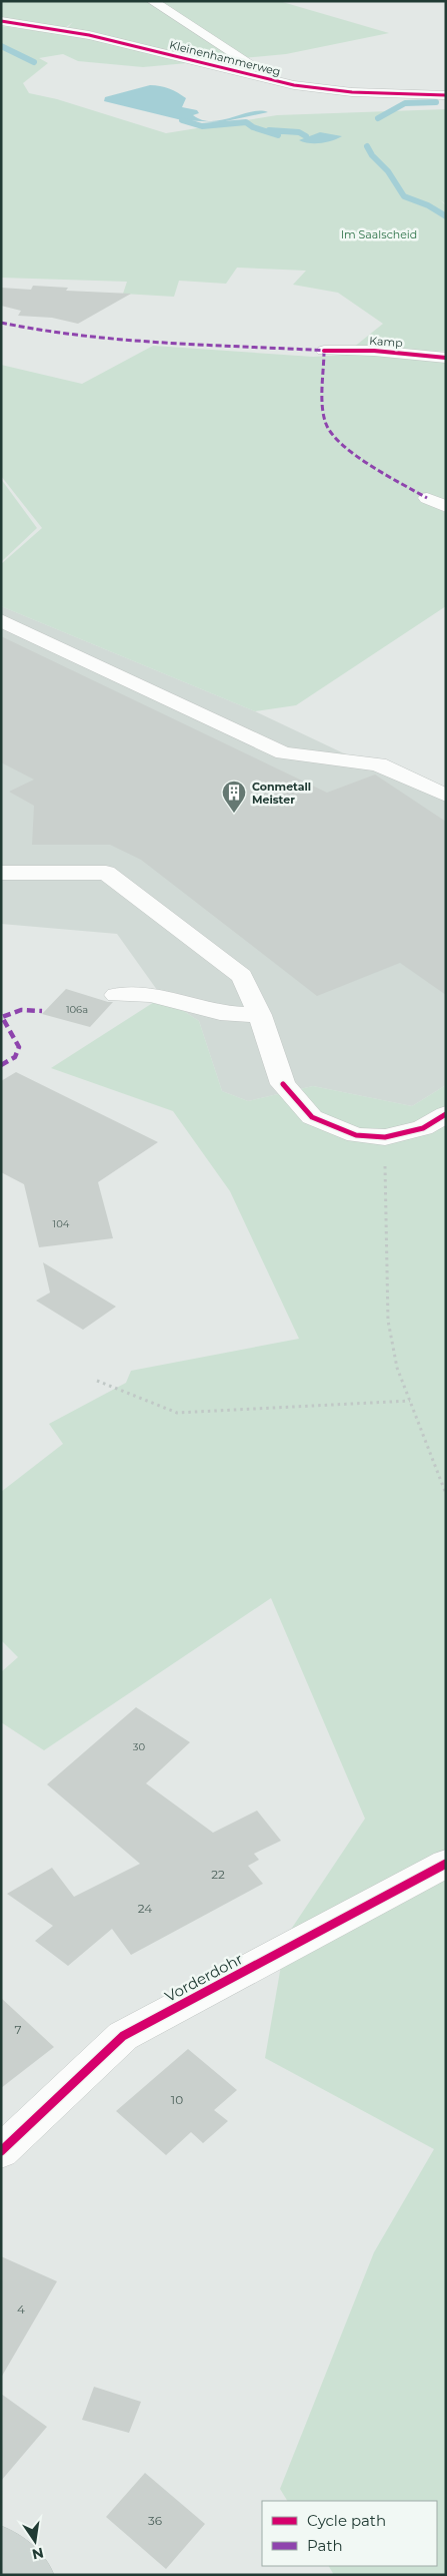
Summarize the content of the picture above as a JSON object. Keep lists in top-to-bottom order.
{
  "streets": {
    "street": ["Kleinenhammerweg", "Kamp", "Vorderdohr"]
  },
  "parks": ["Im Saalscheid"],
  "places": {
    "building": ["Conmetall Meister"]
  },
  "house_numbers": [
    "106a",
    "104",
    "30",
    "22",
    "24",
    "7",
    "10",
    "4",
    "36"
  ],
  "legend": ["Cycle path", "Path"],
  "north": "bottom"
}
